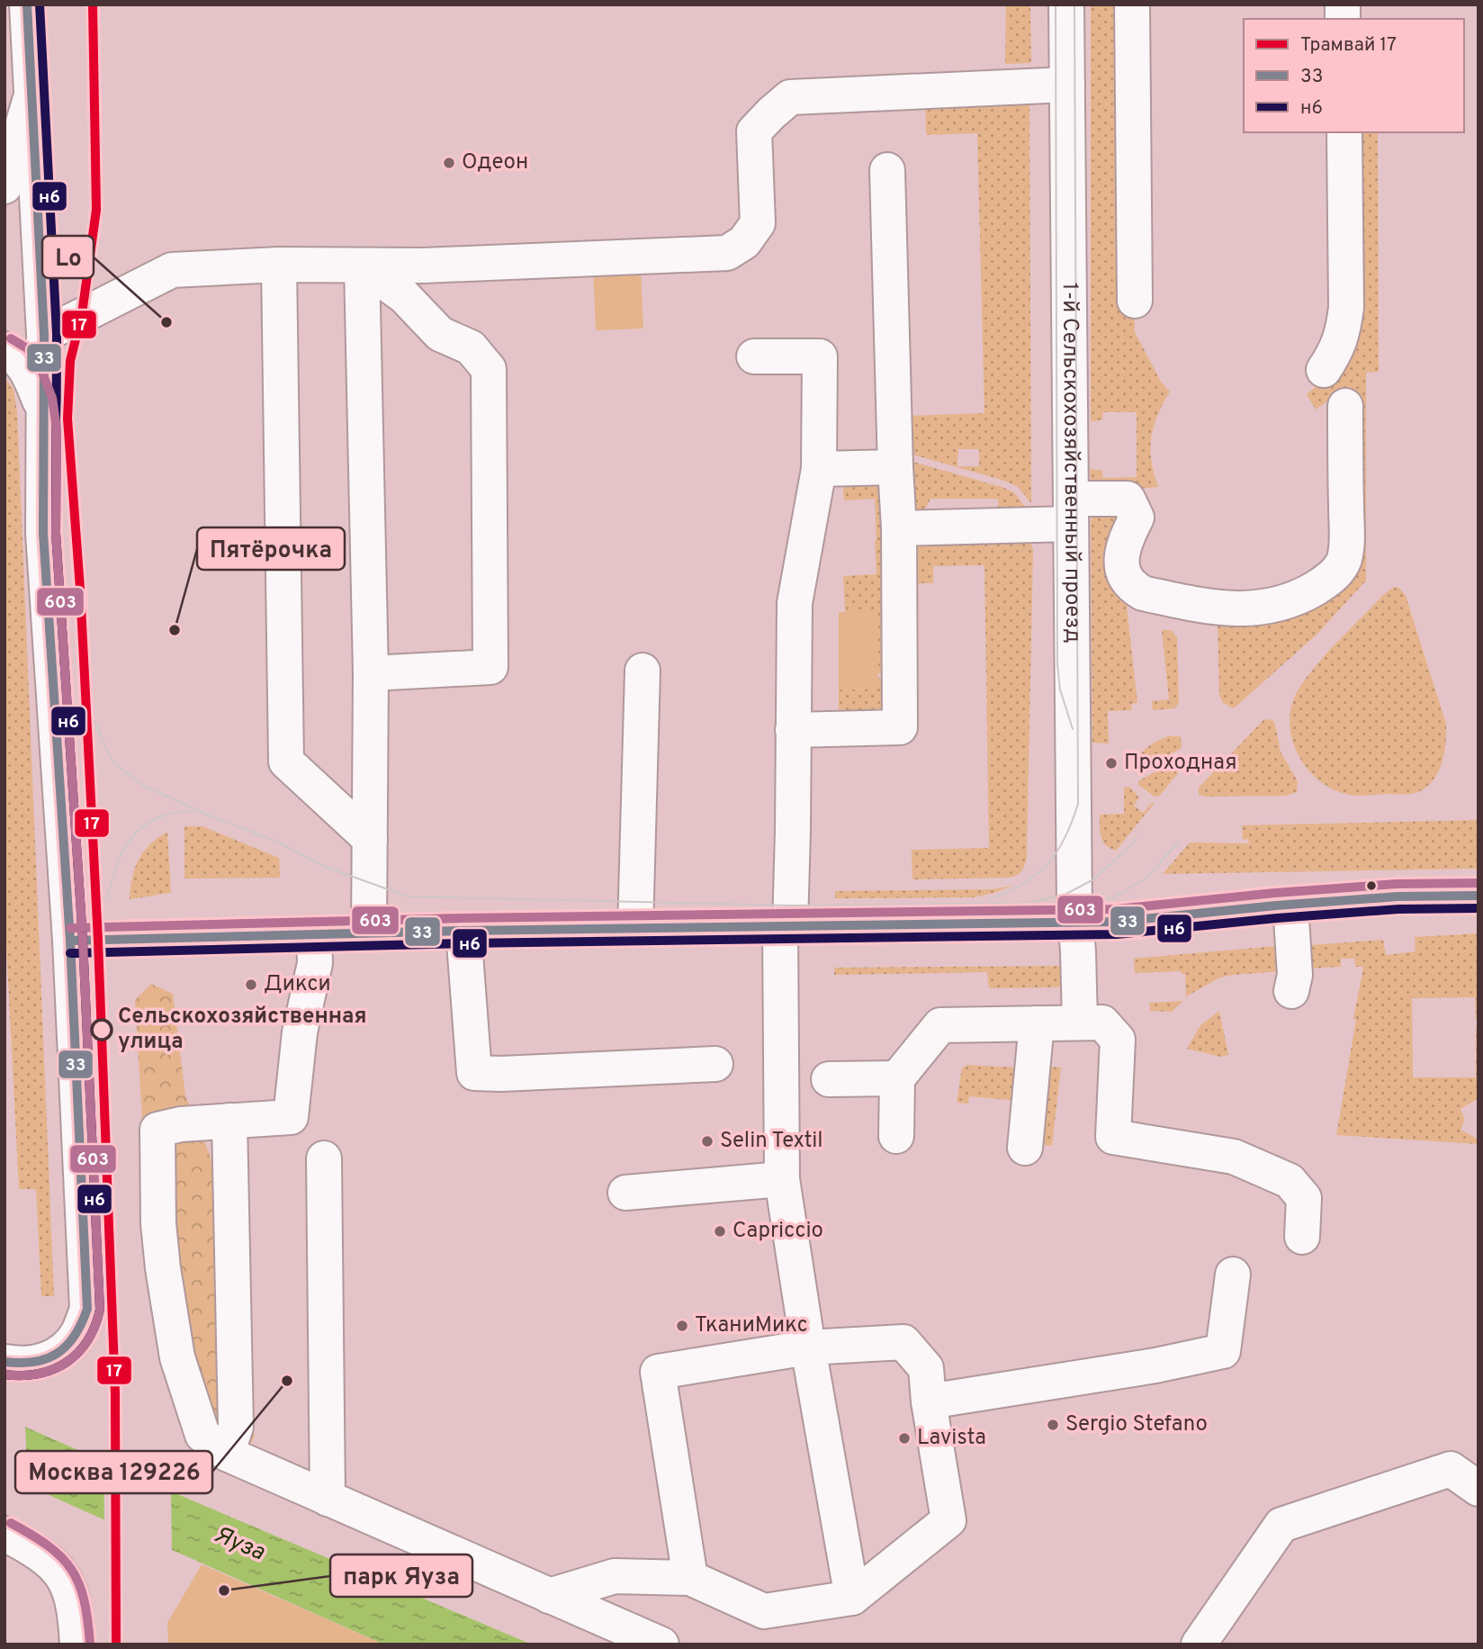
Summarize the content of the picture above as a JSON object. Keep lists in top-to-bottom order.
{
  "streets": {
    "main road": ["1-й Сельскохозяйственный проезд"]
  },
  "water": ["Яуза"],
  "places": [
    "Одеон",
    "Lo",
    "Пятёрочка",
    "Проходная",
    "Дикси",
    "Сельскохозяйственная улица",
    "Selin Textil",
    "Capriccio",
    "ТканиМикс",
    "Москва 129226",
    "Sergio Stefano",
    "Lavista",
    "парк Яуза"
  ],
  "lines": [
    "tram line 17",
    "transit line 33",
    "transit line н6",
    "transit line 603"
  ],
  "legend": ["Трамвай 17", "33", "н6"]
}
